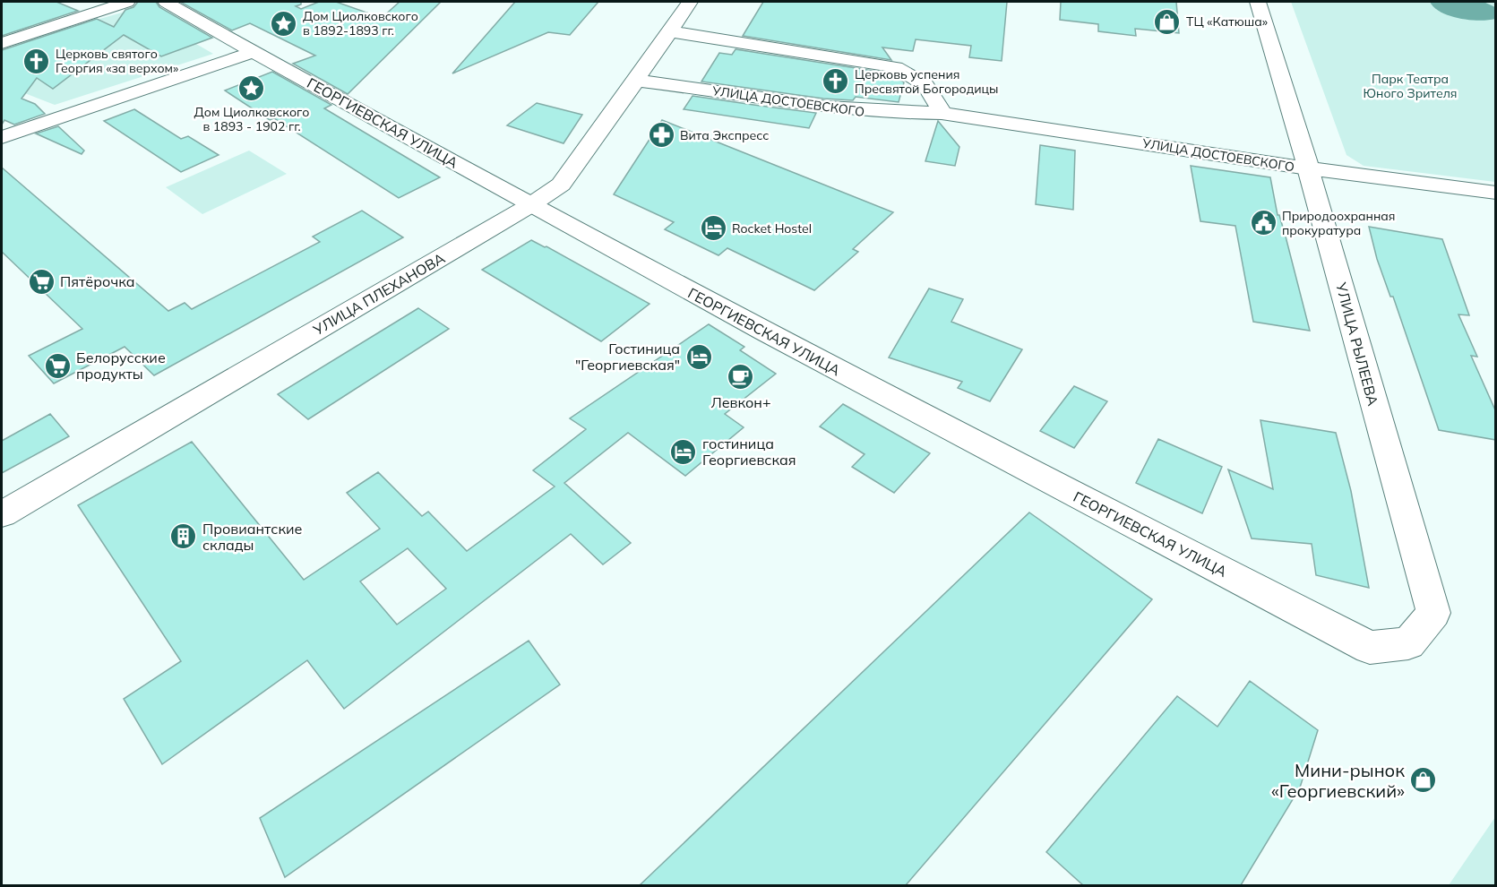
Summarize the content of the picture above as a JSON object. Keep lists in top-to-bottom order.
{
  "streets": {
    "street": [
      "УЛИЦА ДОСТОЕВСКОГО",
      "ГЕОРГИЕВСКАЯ УЛИЦА",
      "УЛИЦА ПЛЕХАНОВА",
      "УЛИЦА РЫЛЕЕВА"
    ]
  },
  "crossings": [
    ["УЛИЦА ДОСТОЕВСКОГО", "УЛИЦА ПЛЕХАНОВА"],
    ["УЛИЦА ДОСТОЕВСКОГО", "УЛИЦА РЫЛЕЕВА"],
    ["ГЕОРГИЕВСКАЯ УЛИЦА", "УЛИЦА ПЛЕХАНОВА"],
    ["ГЕОРГИЕВСКАЯ УЛИЦА", "УЛИЦА РЫЛЕЕВА"]
  ],
  "parks": ["Парк Театра Юного Зрителя"],
  "places": {
    "shop": ["ТЦ «Катюша»", "Мини-рынок «Георгиевский»"],
    "place": ["Дом Циолковского в 1892-1893 гг.", "Дом Циолковского в 1893 - 1902 гг."],
    "church": ["Церковь святого Георгия «за верхом»", "Церковь успения Пресвятой Богородицы"],
    "pharmacy": ["Вита Экспресс"],
    "public building": ["Природоохранная прокуратура"],
    "hotel": ["Rocket Hostel", "Гостиница \"Георгиевская\"", "гостиница Георгиевская"],
    "supermarket": ["Пятёрочка", "Белорусские продукты"],
    "cafe": ["Левкон+"],
    "building": ["Провиантские склады"]
  }
}
